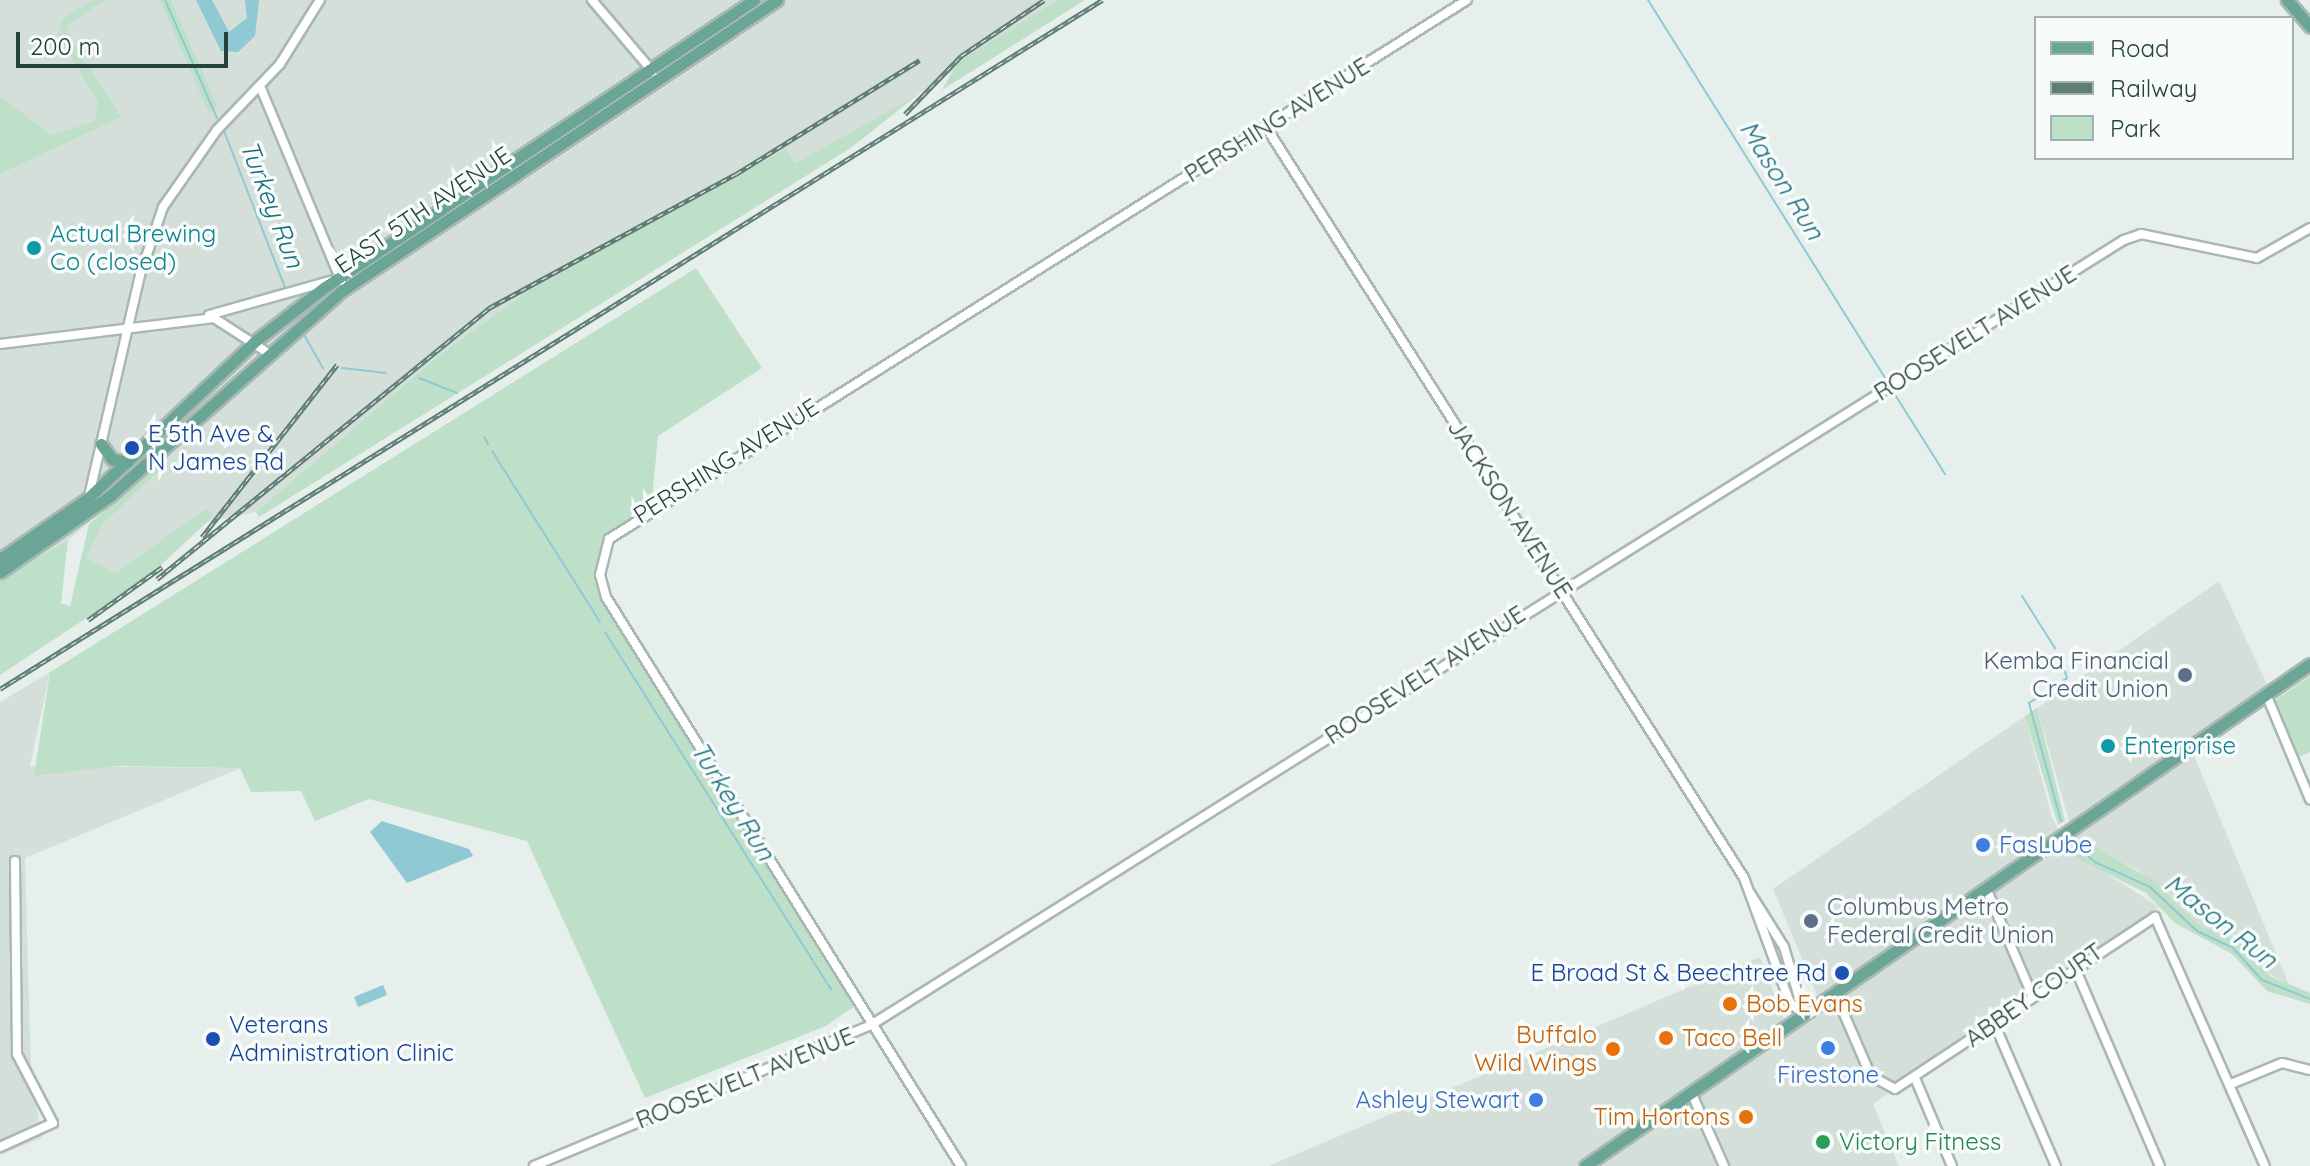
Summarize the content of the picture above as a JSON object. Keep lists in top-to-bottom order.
{
  "streets": {
    "main road": ["EAST 5TH AVENUE"],
    "street": [
      "PERSHING AVENUE",
      "ROOSEVELT AVENUE",
      "JACKSON AVENUE",
      "ABBEY COURT"
    ]
  },
  "crossings": [
    ["PERSHING AVENUE", "ROOSEVELT AVENUE"],
    ["PERSHING AVENUE", "JACKSON AVENUE"],
    ["ROOSEVELT AVENUE", "JACKSON AVENUE"]
  ],
  "water": ["Mason Run", "Turkey Run"],
  "places": [
    "Actual Brewing Co (closed)",
    "E 5th Ave & N James Rd",
    "Kemba Financial Credit Union",
    "Enterprise",
    "FasLube",
    "Columbus Metro Federal Credit Union",
    "E Broad St & Beechtree Rd",
    "Bob Evans",
    "Taco Bell",
    "Veterans Administration Clinic",
    "Firestone",
    "Buffalo Wild Wings",
    "Ashley Stewart",
    "Tim Hortons",
    "Victory Fitness"
  ],
  "legend": ["Road", "Railway", "Park"],
  "scale_bar": "200 m"
}
